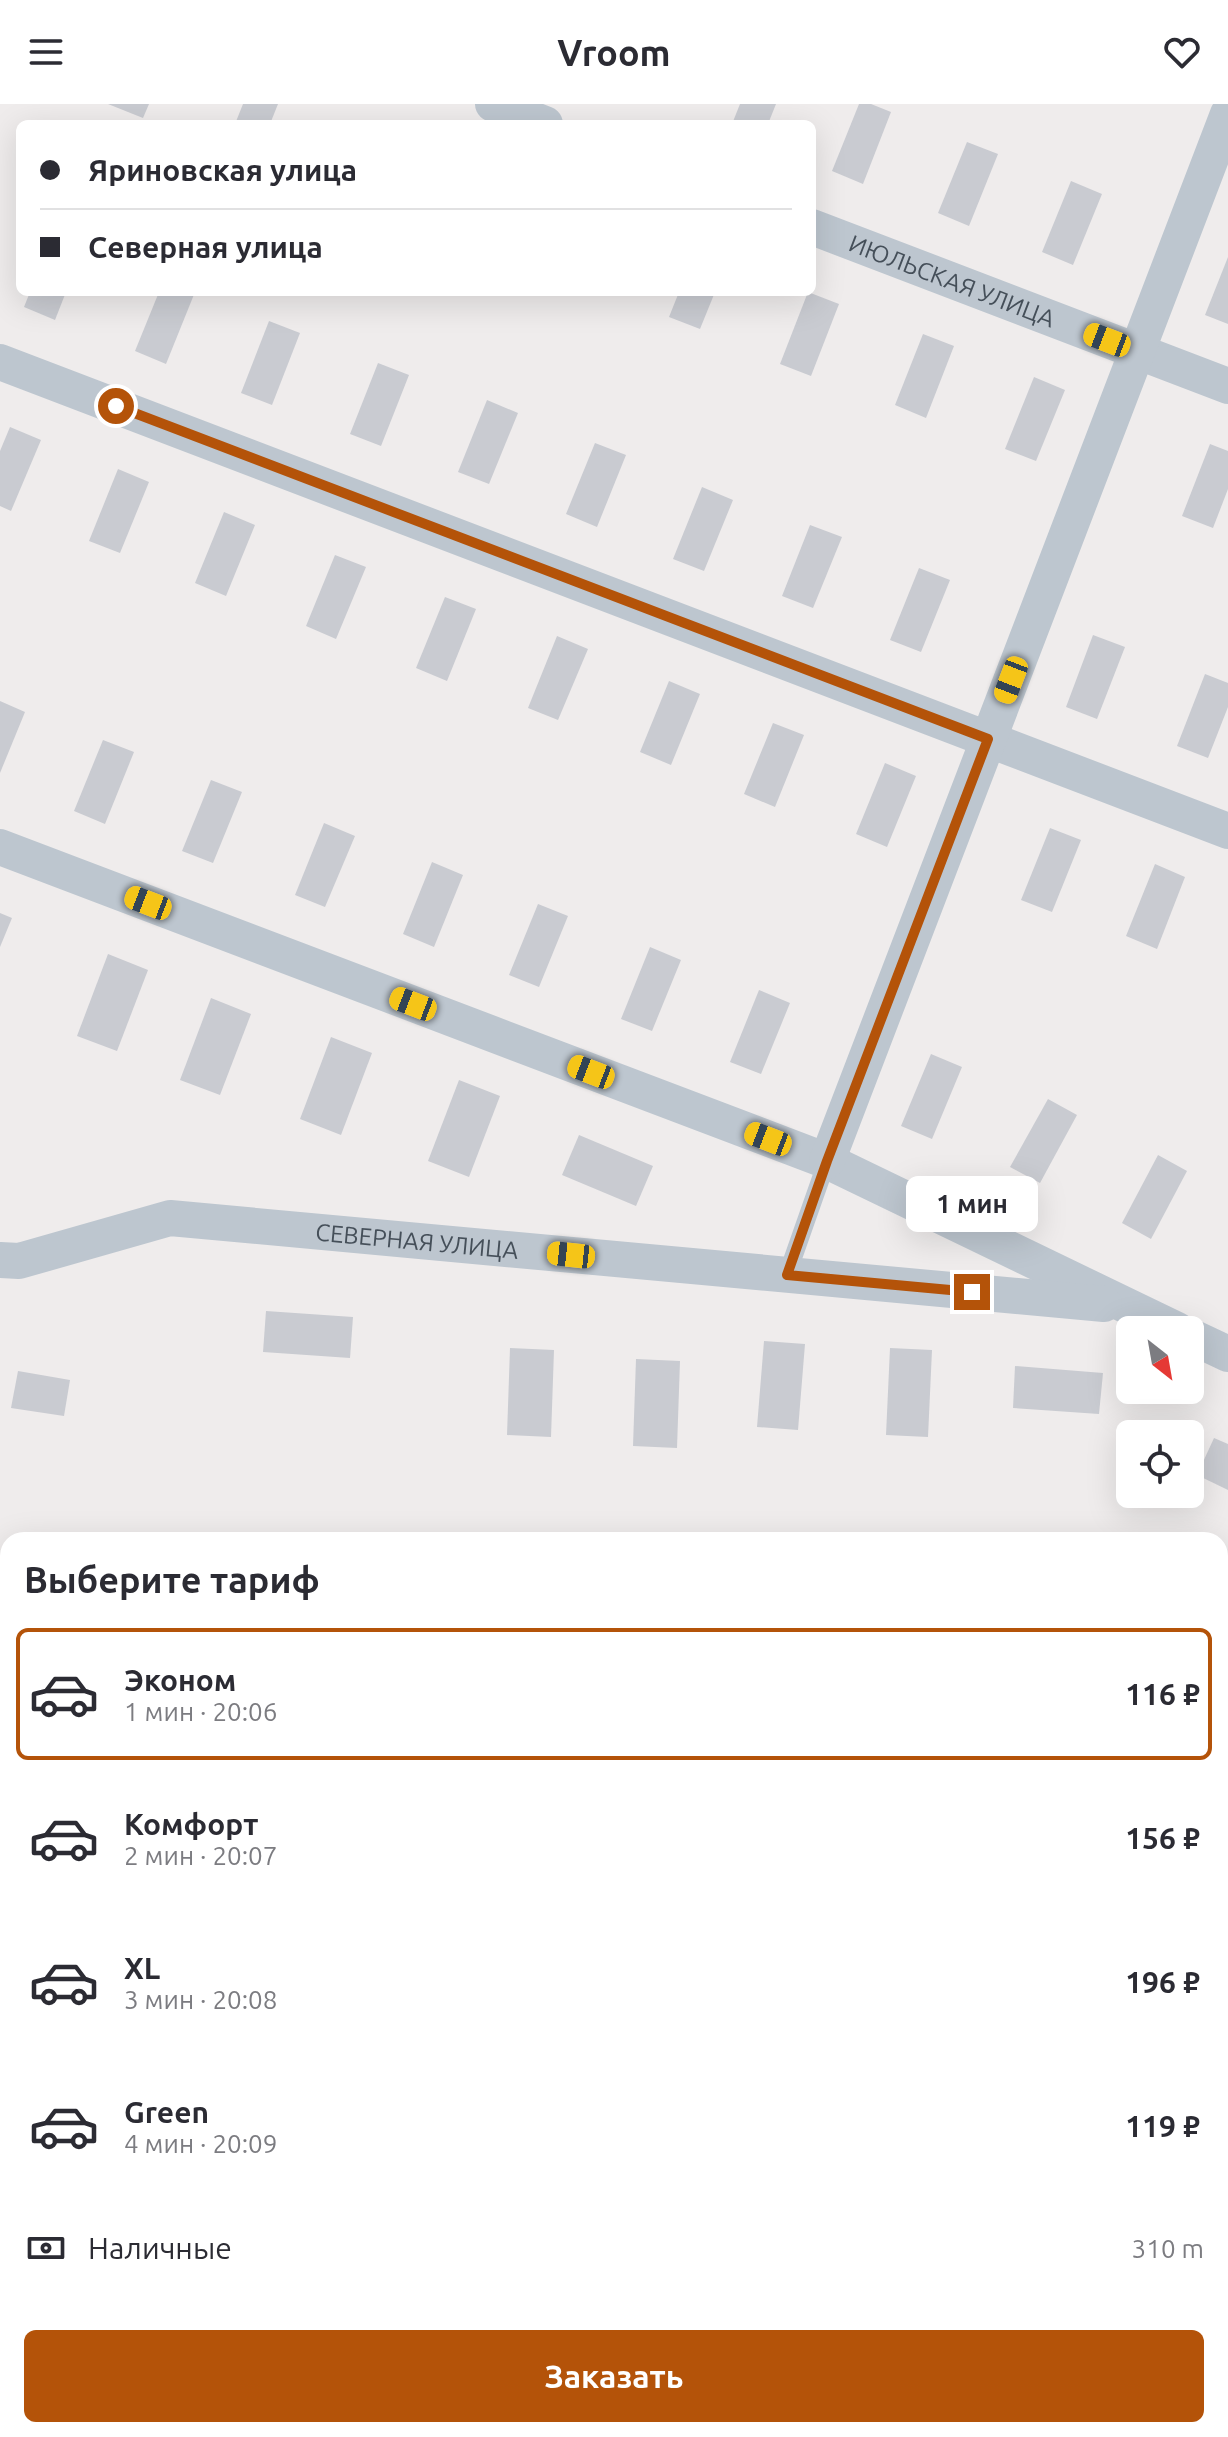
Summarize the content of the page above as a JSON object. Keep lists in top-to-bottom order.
{
  "streets": {
    "street": ["ИЮЛЬСКАЯ УЛИЦА", "СЕВЕРНАЯ УЛИЦА"]
  },
  "north": "bottom right",
  "page": {
    "header": "Vroom",
    "banner": ["Яриновская улица", "Северная улица"],
    "bubble": "1 мин",
    "heading": "Выберите тариф",
    "list": [
      {
        "name": "Эконом",
        "note": "1 мин · 20:06",
        "value": "116 ₽"
      },
      {
        "name": "Комфорт",
        "note": "2 мин · 20:07",
        "value": "156 ₽"
      },
      {
        "name": "XL",
        "note": "3 мин · 20:08",
        "value": "196 ₽"
      },
      {
        "name": "Green",
        "note": "4 мин · 20:09",
        "value": "119 ₽"
      }
    ],
    "pay": ["Наличные", "310 m"],
    "buttons": "Заказать"
  }
}
